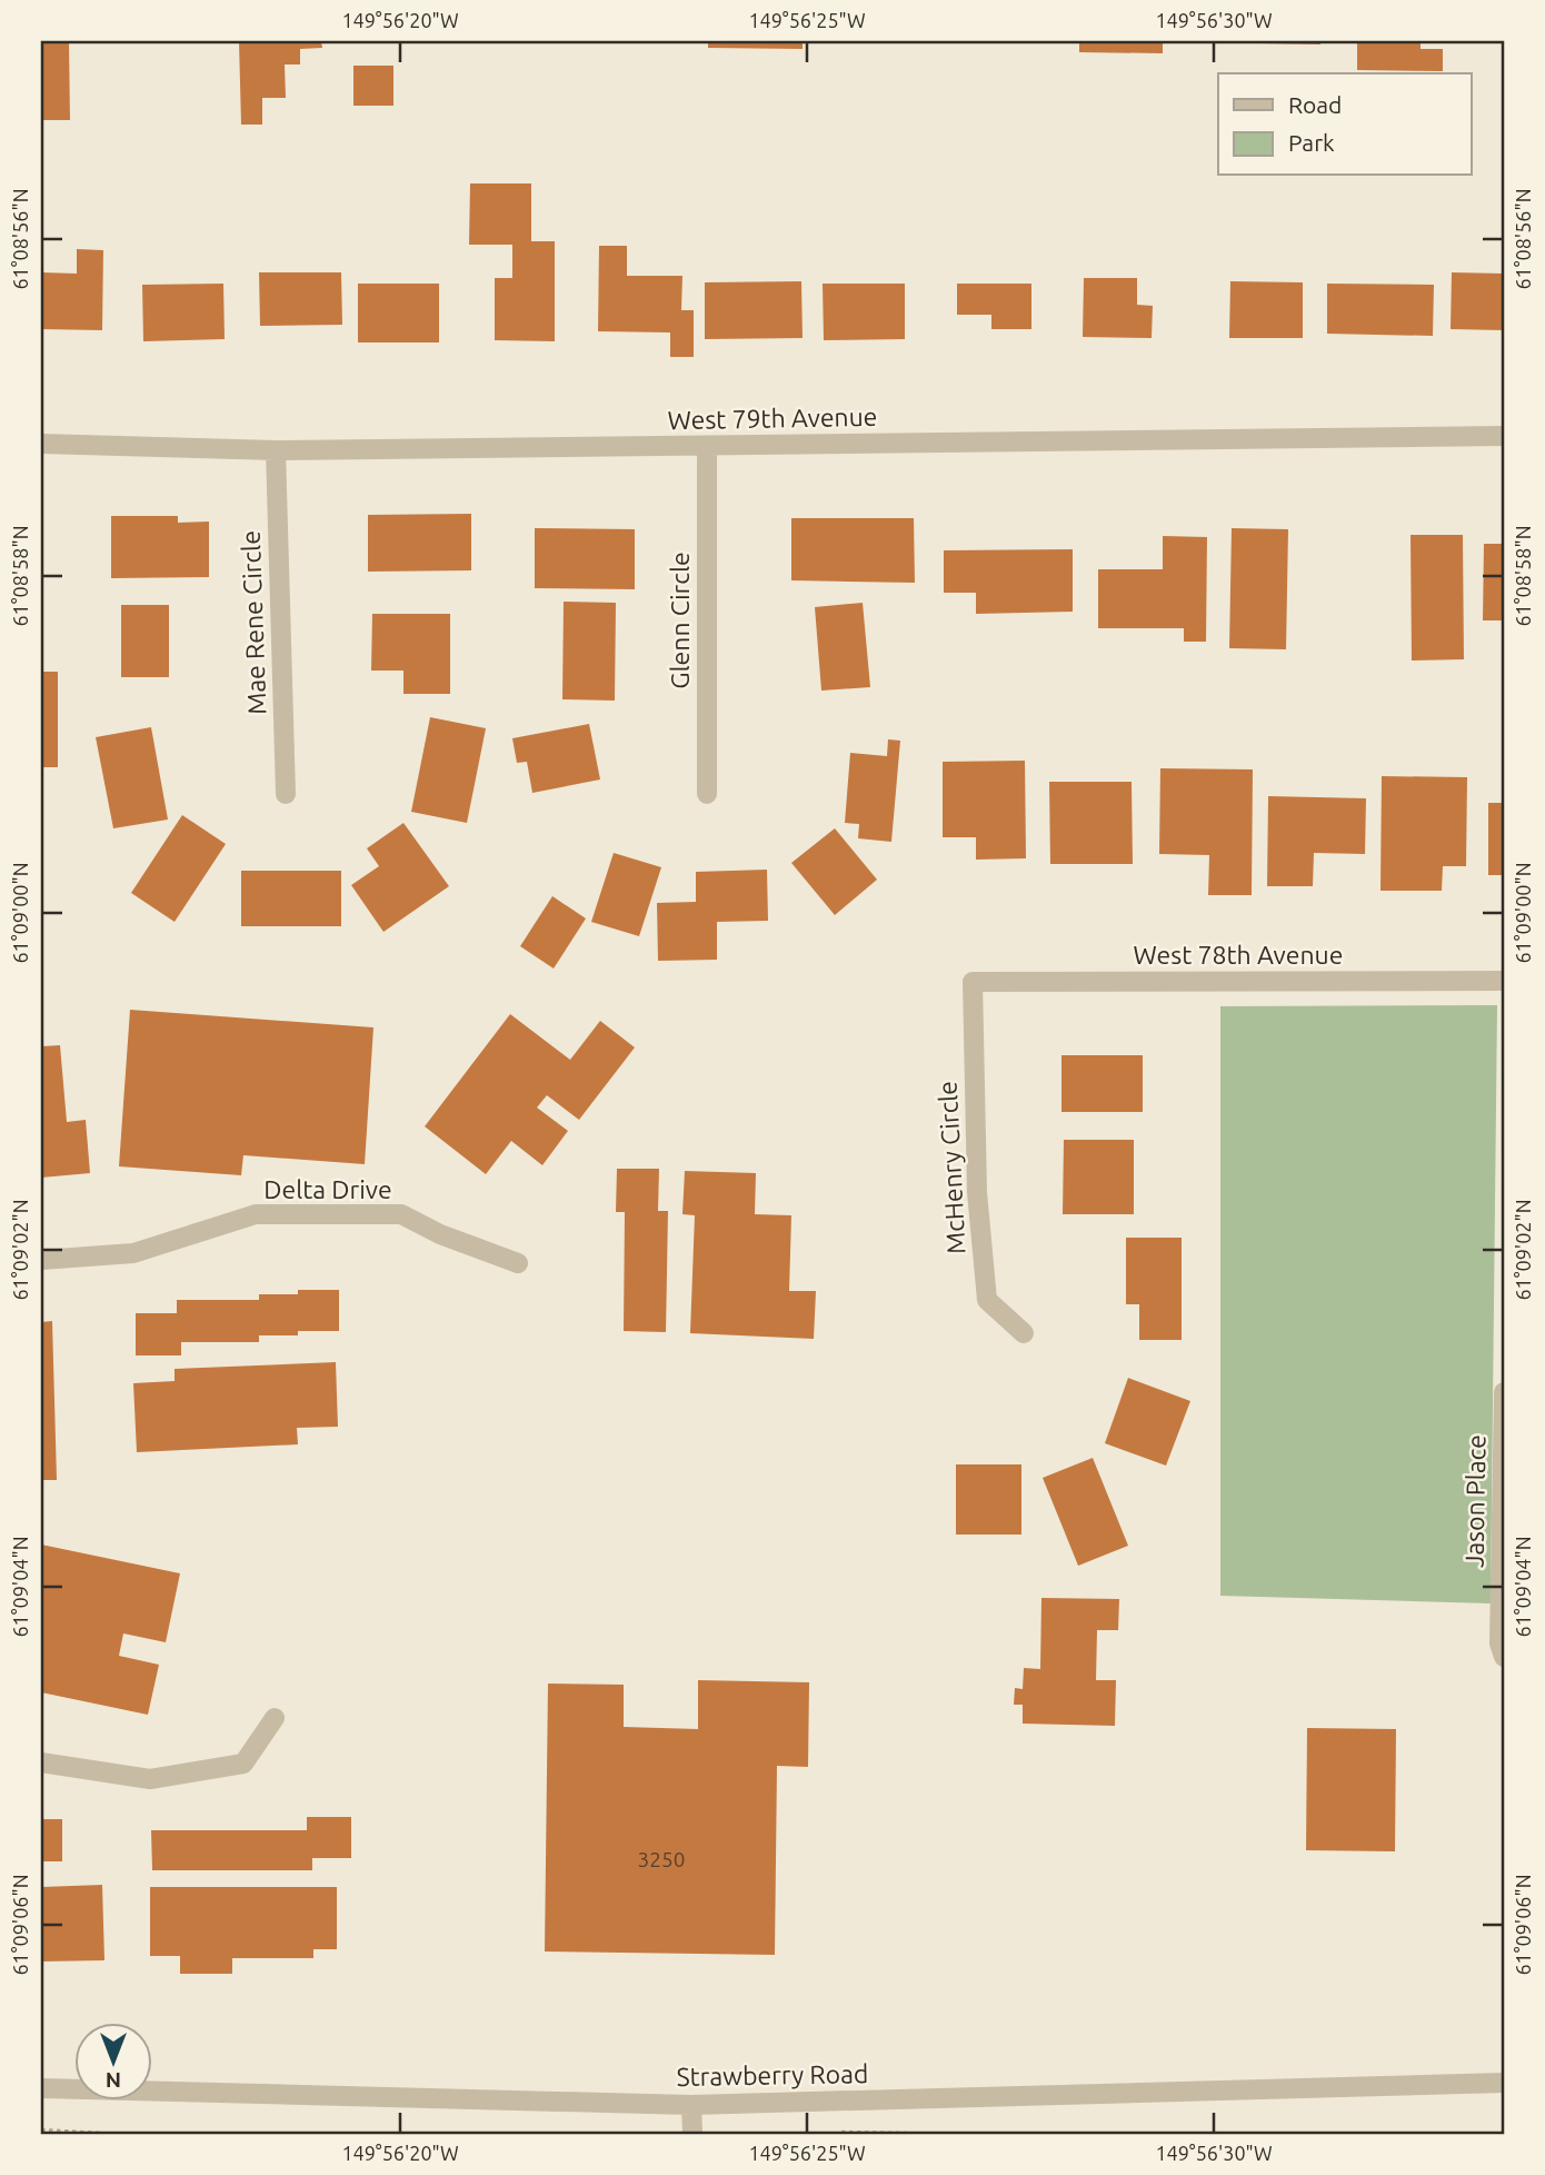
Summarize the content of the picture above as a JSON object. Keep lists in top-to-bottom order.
{
  "streets": {
    "street": [
      "West 79th Avenue",
      "Glenn Circle",
      "Mae Rene Circle",
      "West 78th Avenue",
      "McHenry Circle",
      "Delta Drive",
      "Jason Place",
      "Strawberry Road"
    ]
  },
  "crossings": [
    ["West 79th Avenue", "Glenn Circle"],
    ["West 79th Avenue", "Mae Rene Circle"],
    ["West 78th Avenue", "McHenry Circle"]
  ],
  "house_numbers": ["3250"],
  "legend": ["Road", "Park"],
  "north": "bottom",
  "coordinates": [
    "149°56'20\"W",
    "149°56'25\"W",
    "149°56'30\"W",
    "61°08'56\"N",
    "61°08'58\"N",
    "61°09'00\"N",
    "61°09'02\"N",
    "61°09'04\"N",
    "61°09'06\"N"
  ]
}
